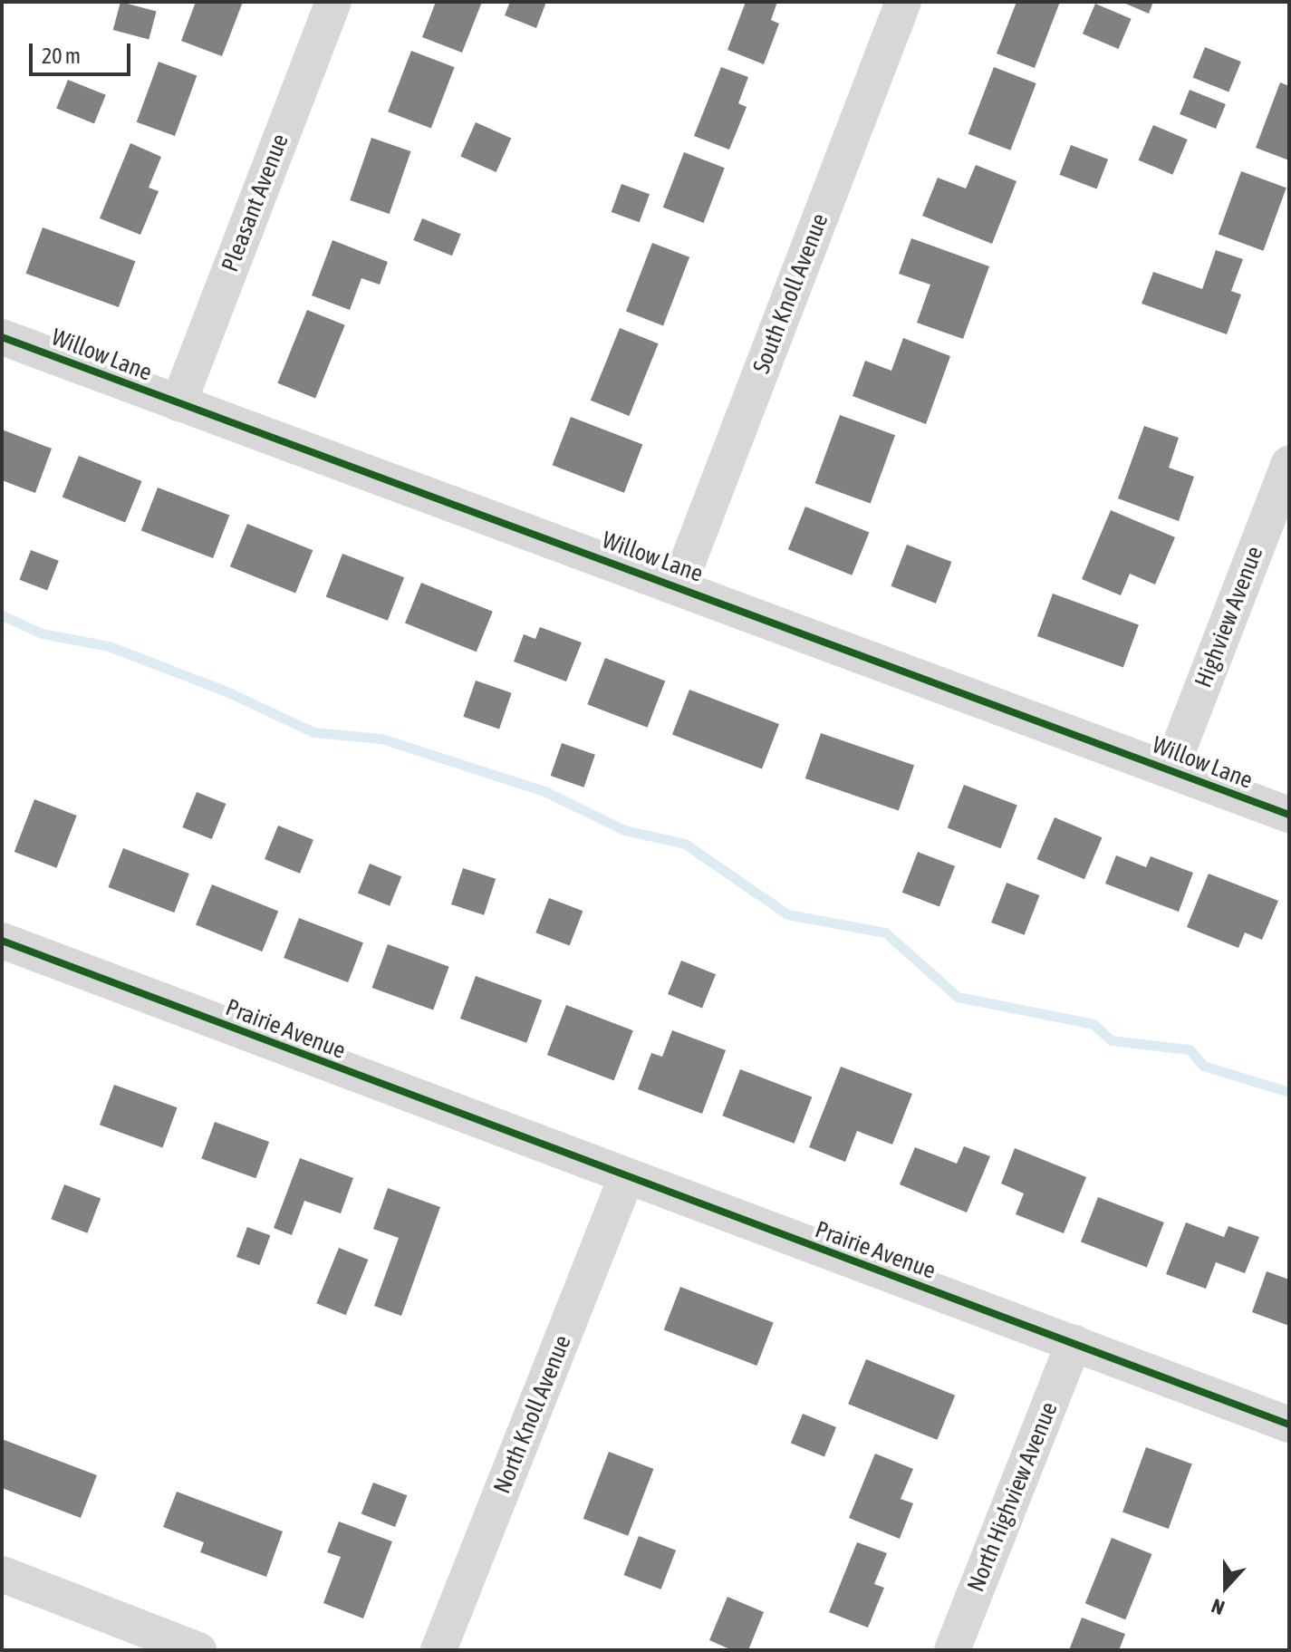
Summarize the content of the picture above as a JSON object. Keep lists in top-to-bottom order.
{
  "streets": {
    "street": [
      "Pleasant Avenue",
      "South Knoll Avenue",
      "Willow Lane",
      "Highview Avenue",
      "Prairie Avenue",
      "North Knoll Avenue",
      "North Highview Avenue"
    ]
  },
  "crossings": [
    ["Pleasant Avenue", "Willow Lane"],
    ["South Knoll Avenue", "Willow Lane"],
    ["Willow Lane", "Highview Avenue"],
    ["Prairie Avenue", "North Knoll Avenue"],
    ["Prairie Avenue", "North Highview Avenue"]
  ],
  "scale_bar": "20 m",
  "north": "bottom"
}
